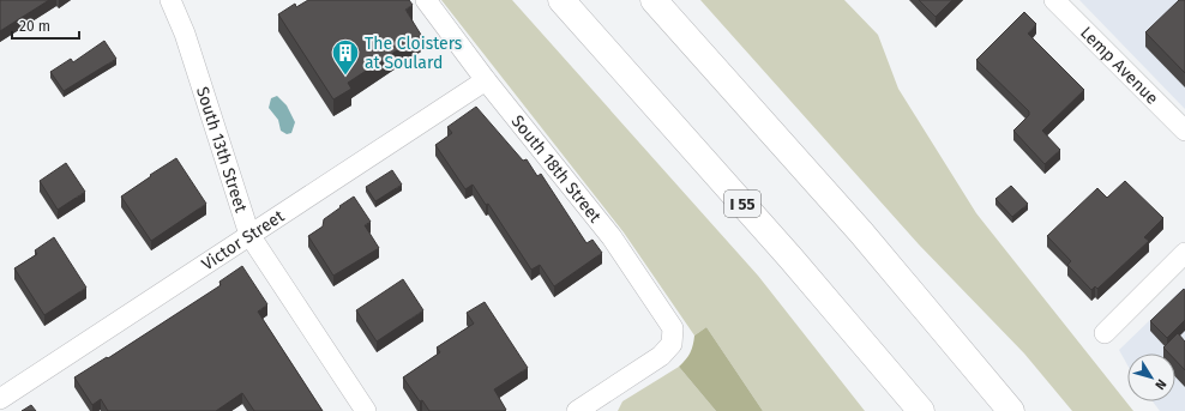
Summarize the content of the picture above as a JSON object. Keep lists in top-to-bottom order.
{
  "streets": {
    "highway": ["I 55"],
    "street": [
      "Lemp Avenue",
      "South 13th Street",
      "South 18th Street",
      "Victor Street"
    ]
  },
  "crossings": [
    ["South 13th Street", "Victor Street"],
    ["South 18th Street", "Victor Street"]
  ],
  "places": {
    "building": ["The Cloisters at Soulard"]
  },
  "scale_bar": "20 m",
  "north": "bottom right"
}
